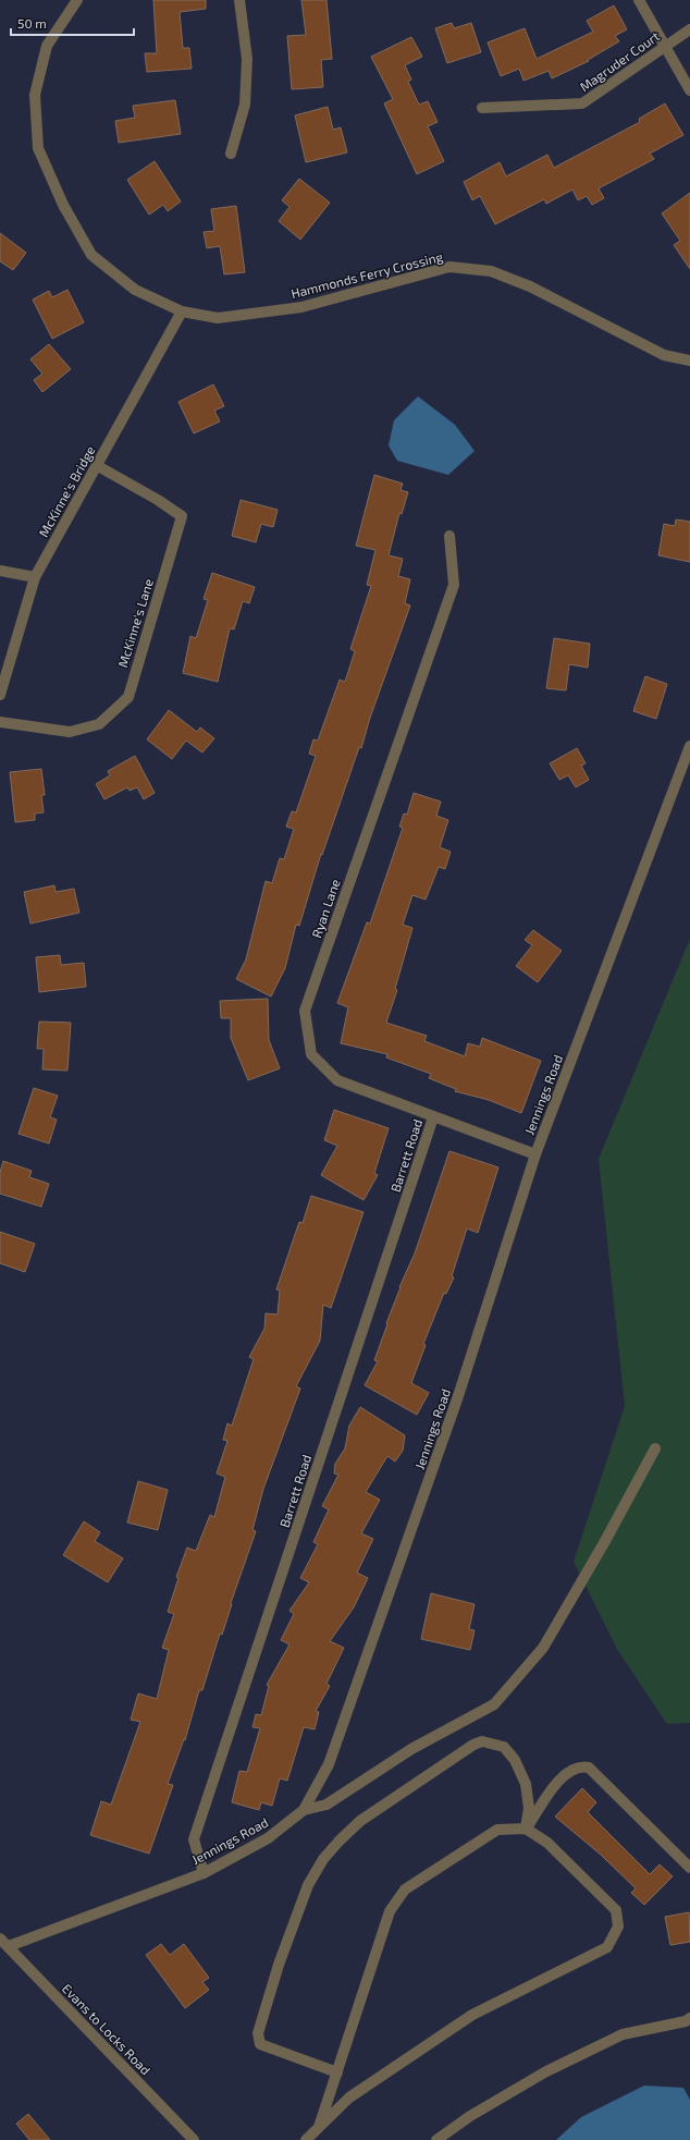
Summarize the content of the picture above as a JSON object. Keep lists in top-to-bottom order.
{
  "streets": {
    "street": [
      "Magruder Court",
      "Hammonds Ferry Crossing",
      "McKinne's Bridge",
      "McKinne's Lane",
      "Ryan Lane",
      "Jennings Road",
      "Barrett Road",
      "Evans to Locks Road"
    ]
  },
  "crossings": [
    ["Hammonds Ferry Crossing", "McKinne's Bridge"],
    ["McKinne's Bridge", "McKinne's Lane"],
    ["Ryan Lane", "Jennings Road"],
    ["Ryan Lane", "Barrett Road"],
    ["Jennings Road", "Barrett Road"],
    ["Jennings Road", "Evans to Locks Road"]
  ],
  "scale_bar": "50 m"
}
